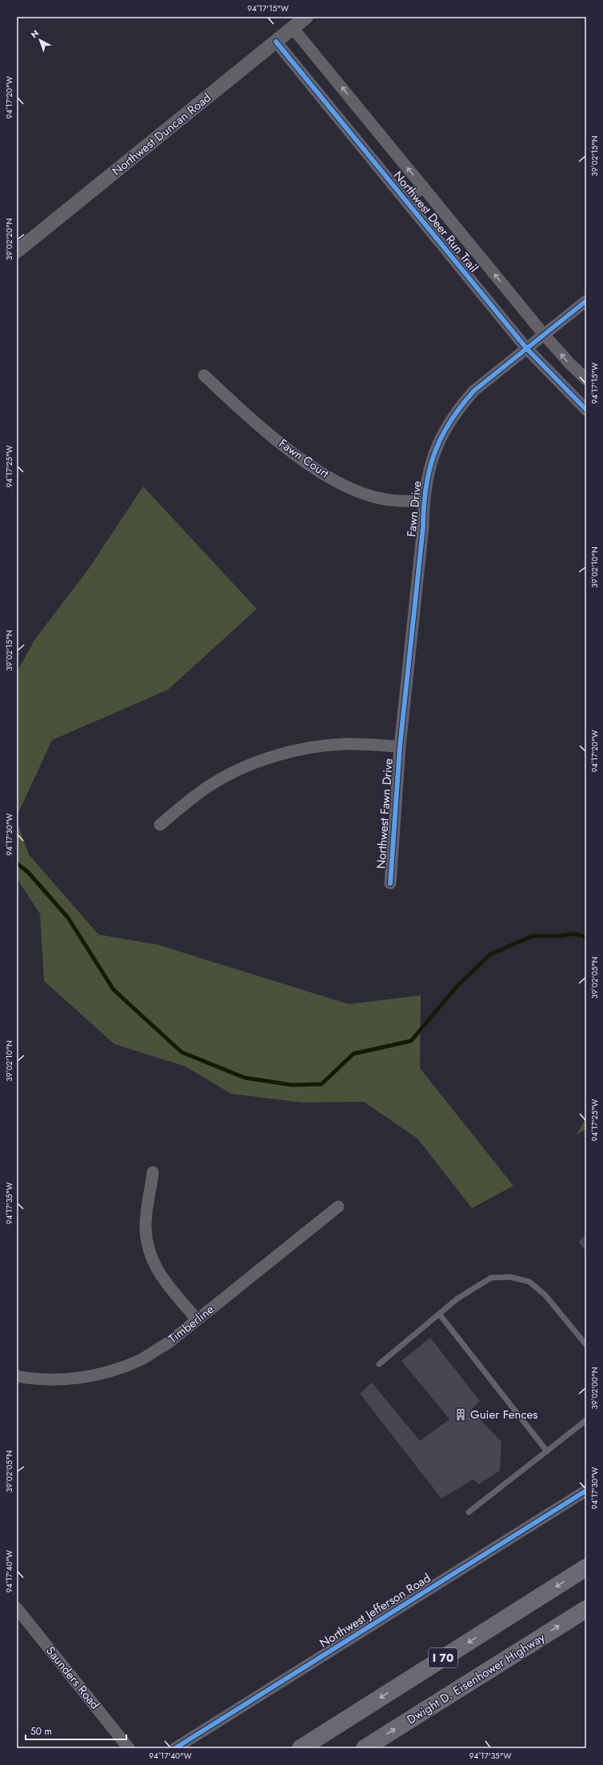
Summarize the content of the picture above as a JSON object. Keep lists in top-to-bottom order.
{
  "streets": {
    "highway": ["I 70", "Dwight D. Eisenhower Highway"],
    "street": [
      "Northwest Duncan Road",
      "Northwest Deer Run Trail",
      "Fawn Court",
      "Fawn Drive",
      "Northwest Fawn Drive",
      "Timberline",
      "Northwest Jefferson Road",
      "Saunders Road"
    ]
  },
  "crossings": [
    ["Northwest Duncan Road", "Northwest Deer Run Trail"],
    ["Northwest Deer Run Trail", "Fawn Drive"],
    ["Fawn Court", "Fawn Drive"],
    ["Fawn Drive", "Northwest Fawn Drive"]
  ],
  "places": {
    "building": ["Guier Fences"]
  },
  "scale_bar": "50 m",
  "north": "top left",
  "coordinates": [
    "94°17'15\"W",
    "94°17'20\"W",
    "39°02'15\"N",
    "39°02'20\"N",
    "94°17'25\"W",
    "39°02'10\"N",
    "94°17'30\"W",
    "39°02'05\"N",
    "94°17'35\"W",
    "39°02'00\"N",
    "94°17'40\"W"
  ]
}
